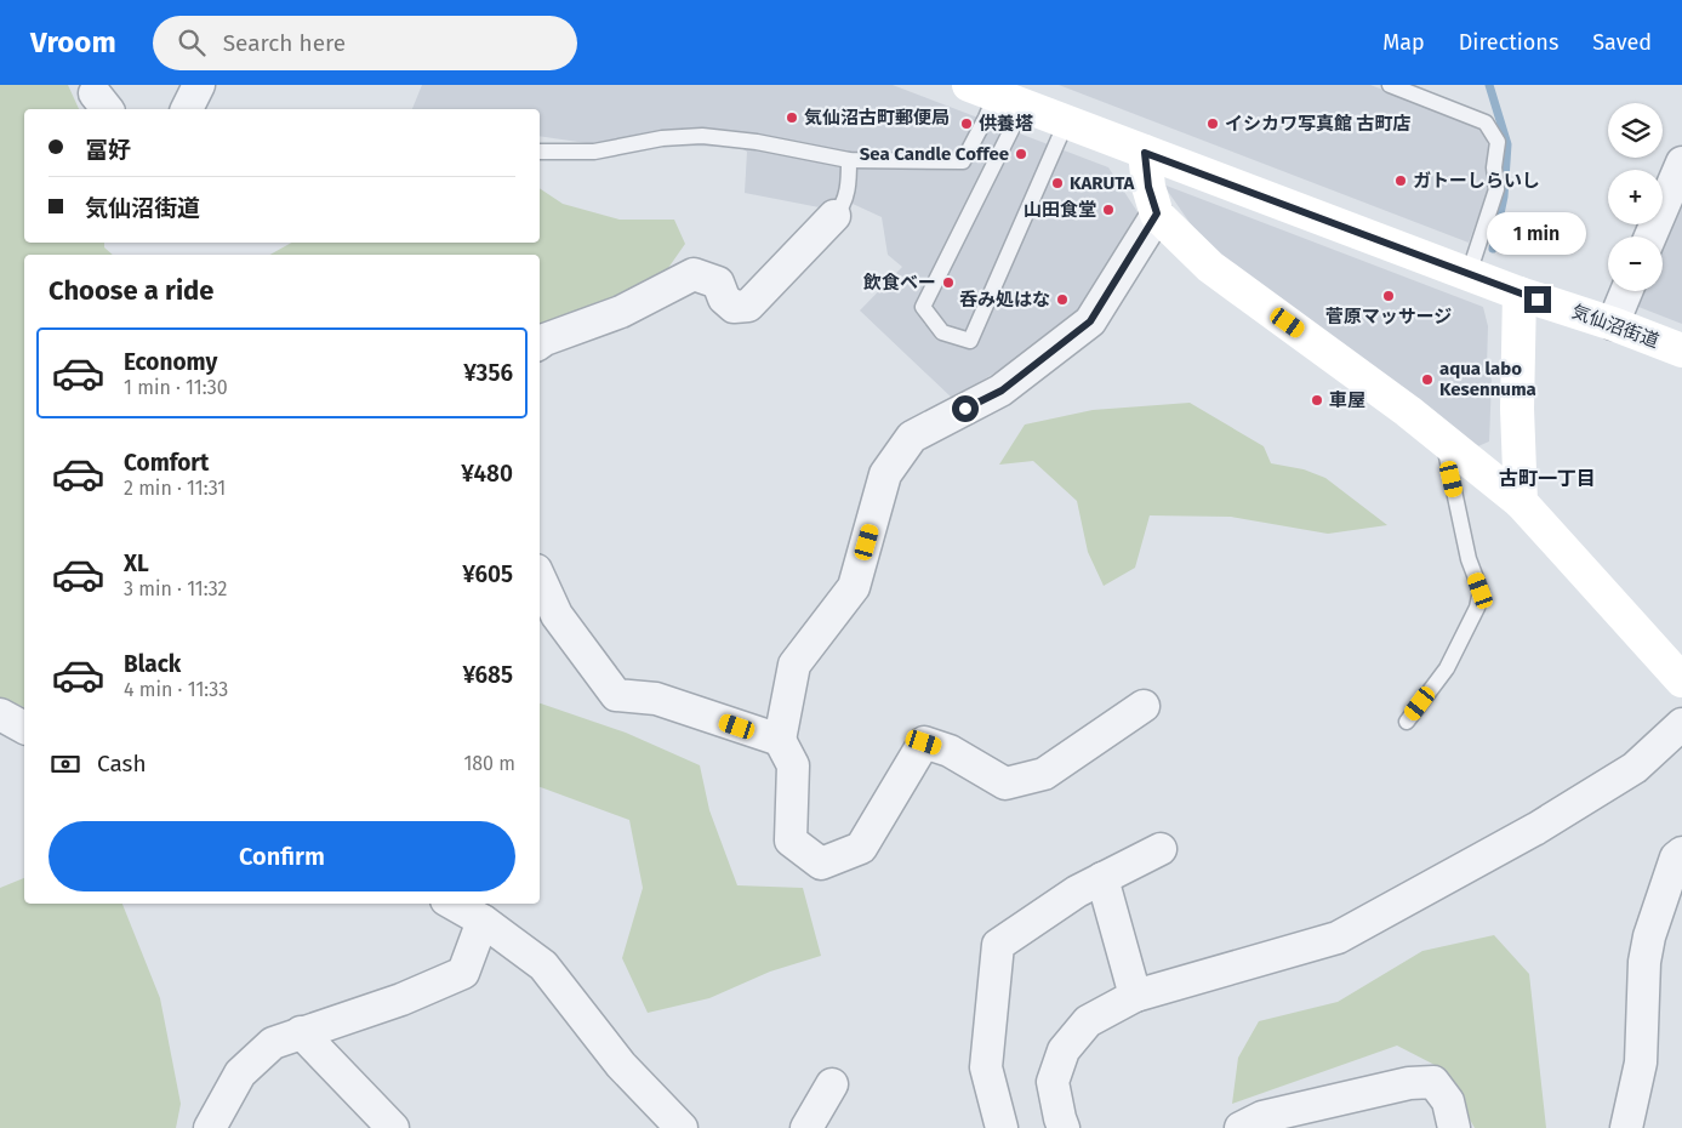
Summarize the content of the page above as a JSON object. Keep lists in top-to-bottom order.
{
  "streets": {
    "street": ["気仙沼街道"]
  },
  "districts": ["古町一丁目"],
  "places": [
    "気仙沼古町郵便局",
    "供養塔",
    "イシカワ写真館 古町店",
    "Sea Candle Coffee",
    "ガトーしらいし",
    "KARUTA",
    "山田食堂",
    "飲食ベー",
    "菅原マッサージ",
    "呑み処はな",
    "aqua labo Kesennuma",
    "車屋"
  ],
  "page": {
    "header": "Vroom",
    "search": "Search here",
    "nav": ["Map", "Directions", "Saved"],
    "map_buttons": ["+", "−"],
    "banner": ["冨好", "気仙沼街道"],
    "bubble": "1 min",
    "heading": "Choose a ride",
    "list": [
      {
        "name": "Economy",
        "note": "1 min · 11:30",
        "value": "¥356"
      },
      {
        "name": "Comfort",
        "note": "2 min · 11:31",
        "value": "¥480"
      },
      {
        "name": "XL",
        "note": "3 min · 11:32",
        "value": "¥605"
      },
      {
        "name": "Black",
        "note": "4 min · 11:33",
        "value": "¥685"
      }
    ],
    "pay": ["Cash", "180 m"],
    "buttons": "Confirm"
  }
}
